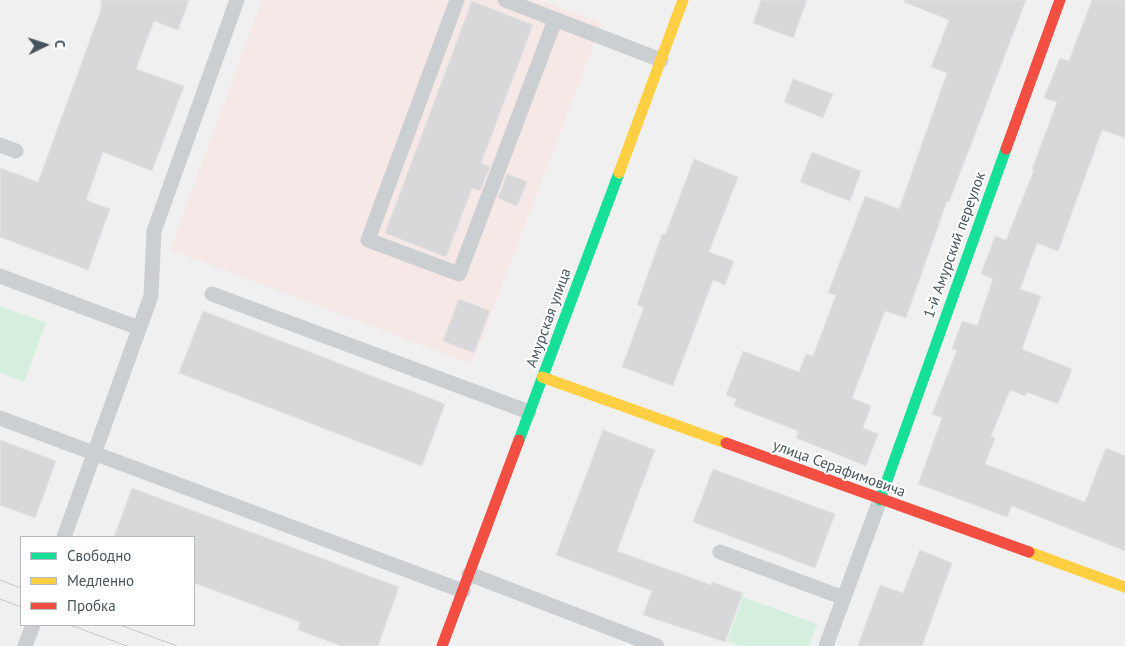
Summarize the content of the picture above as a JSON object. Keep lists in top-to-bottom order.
{
  "streets": {
    "street": ["1-й Амурский переулок", "Амурская улица", "улица Серафимовича"]
  },
  "crossings": [
    ["1-й Амурский переулок", "улица Серафимовича"],
    ["Амурская улица", "улица Серафимовича"]
  ],
  "legend": ["Свободно", "Медленно", "Пробка"],
  "north": "right"
}
